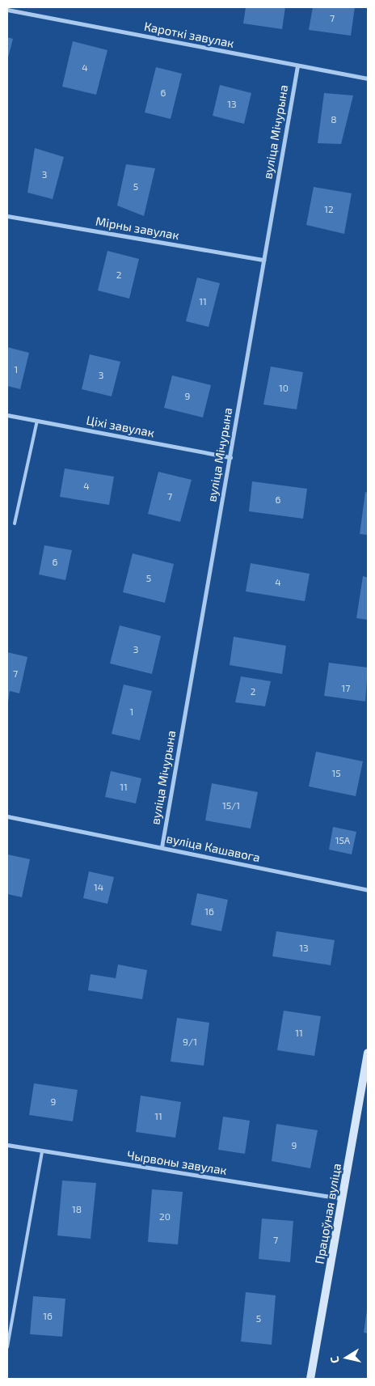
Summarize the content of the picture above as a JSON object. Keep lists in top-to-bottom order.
{
  "streets": {
    "main road": ["Працоўная вуліца"],
    "street": [
      "Кароткі завулак",
      "вуліца Мічурына",
      "Мірны завулак",
      "Ціхі завулак",
      "вуліца Кашавога",
      "Чырвоны завулак"
    ]
  },
  "crossings": [
    ["Кароткі завулак", "вуліца Мічурына"],
    ["вуліца Мічурына", "Мірны завулак"],
    ["вуліца Мічурына", "Ціхі завулак"],
    ["вуліца Мічурына", "вуліца Кашавога"],
    ["Чырвоны завулак", "Працоўная вуліца"]
  ],
  "house_numbers": [
    "7",
    "4",
    "6",
    "13",
    "8",
    "3",
    "5",
    "12",
    "2",
    "11",
    "1",
    "3",
    "10",
    "9",
    "4",
    "7",
    "6",
    "6",
    "5",
    "4",
    "3",
    "7",
    "17",
    "2",
    "1",
    "15",
    "11",
    "15/1",
    "15А",
    "14",
    "16",
    "13",
    "11",
    "9/1",
    "9",
    "11",
    "9",
    "18",
    "20",
    "7",
    "16",
    "5"
  ],
  "north": "left"
}
